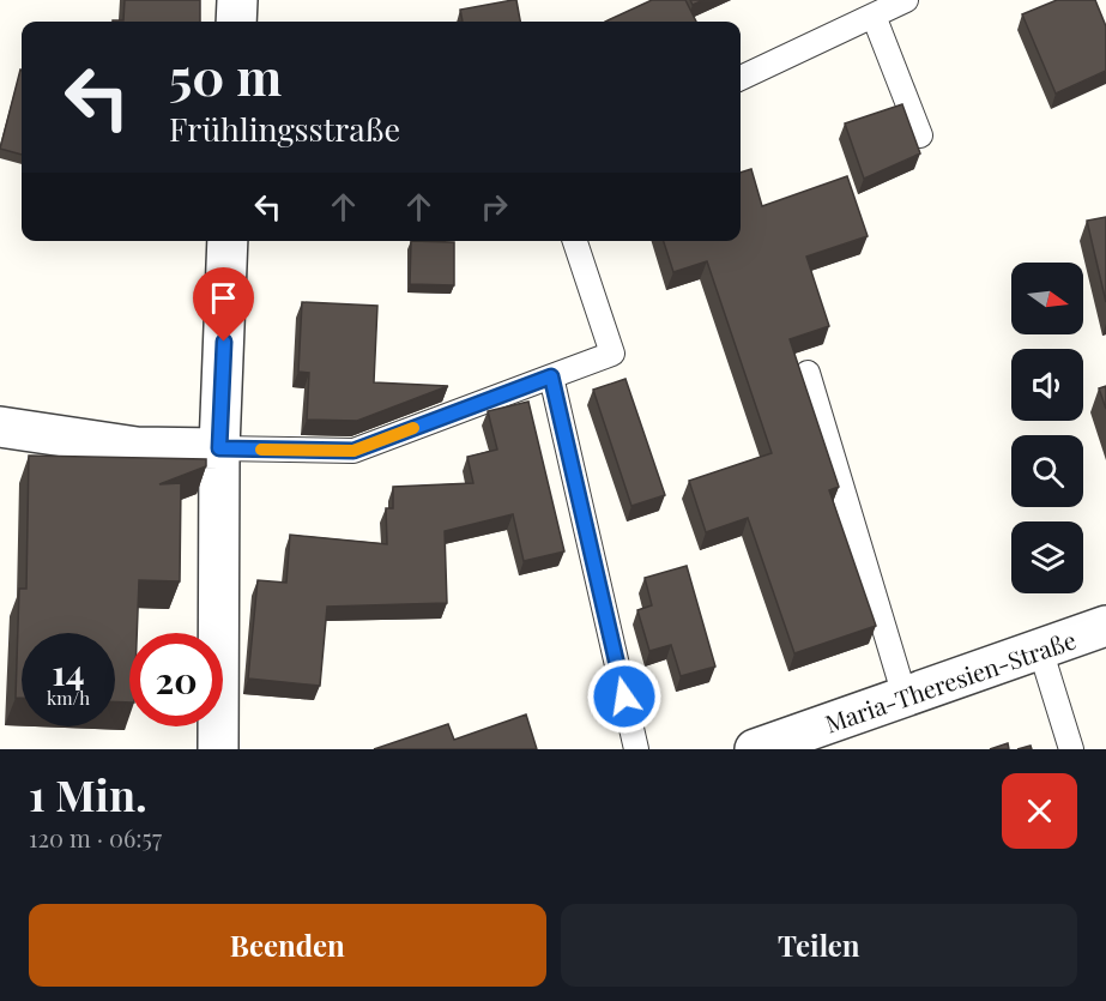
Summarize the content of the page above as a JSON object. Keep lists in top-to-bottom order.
{
  "streets": {
    "street": ["Maria-Theresien-Straße"]
  },
  "north": "right",
  "page": {
    "turn": ["50 m", "Frühlingsstraße"],
    "speed": "14 km/h",
    "limit": "20",
    "heading": ["1 Min.", "120 m · 06:57"],
    "buttons": ["Beenden", "Teilen"]
  }
}
